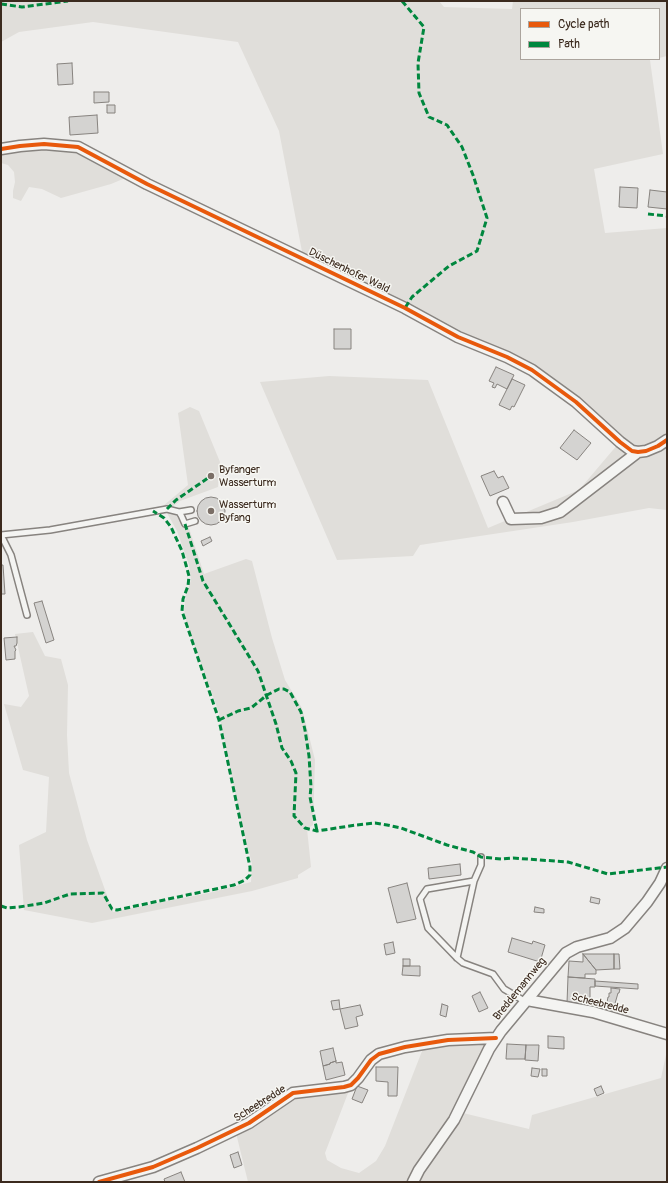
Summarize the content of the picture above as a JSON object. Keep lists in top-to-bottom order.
{
  "streets": {
    "street": ["Düschenhofer Wald", "Breddemannweg", "Scheebredde"]
  },
  "crossings": [
    ["Breddemannweg", "Scheebredde"]
  ],
  "places": ["Byfanger Wasserturm", "Wasserturm Byfang"],
  "legend": ["Cycle path", "Path"]
}
